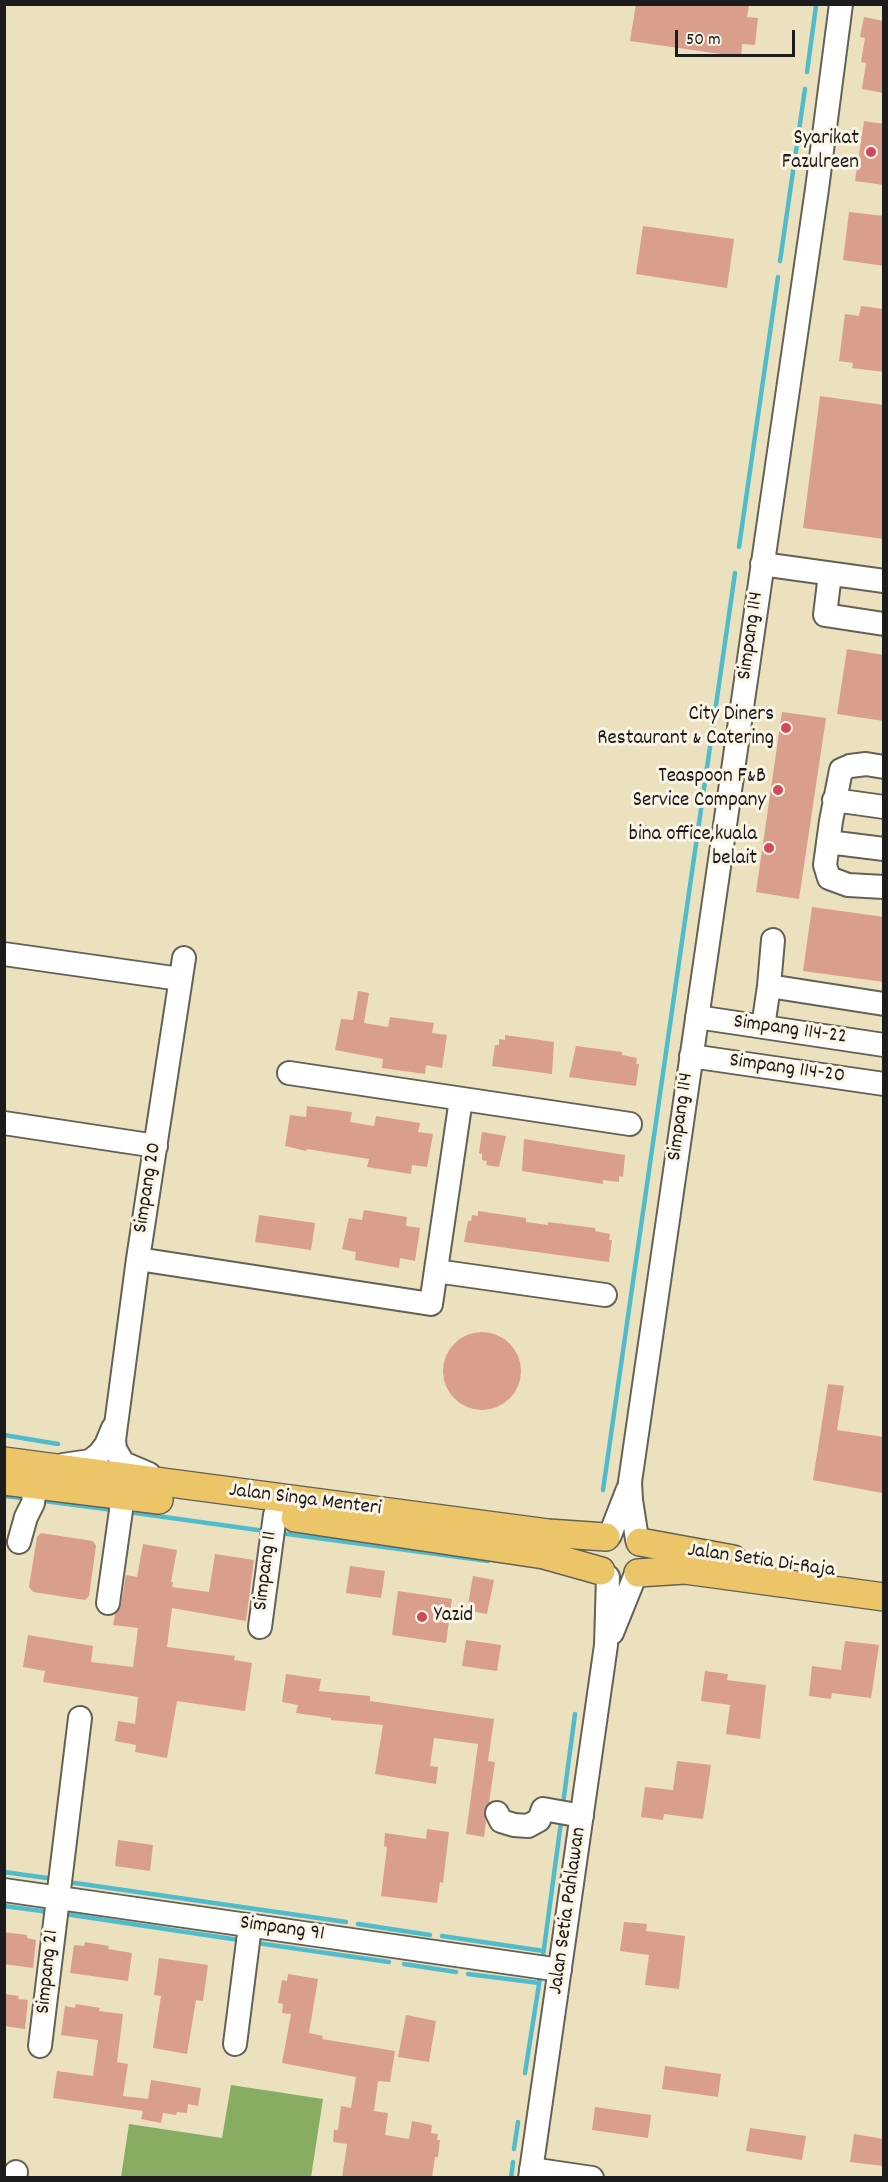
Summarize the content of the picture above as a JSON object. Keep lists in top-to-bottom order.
{
  "streets": {
    "main road": ["Jalan Singa Menteri", "Jalan Setia Di-Raja"],
    "street": [
      "Simpang 114",
      "Simpang 114-22",
      "Simpang 114-20",
      "Simpang 20",
      "Simpang 11",
      "Jalan Setia Pahlawan",
      "Simpang 91",
      "Simpang 21"
    ]
  },
  "crossings": [
    ["Simpang 114", "Simpang 114-22"],
    ["Simpang 114", "Simpang 114-20"],
    ["Simpang 114", "Jalan Singa Menteri"],
    ["Simpang 114", "Jalan Setia Di-Raja"],
    ["Simpang 114", "Jalan Setia Pahlawan"],
    ["Jalan Singa Menteri", "Jalan Setia Di-Raja"],
    ["Jalan Singa Menteri", "Simpang 11"],
    ["Jalan Singa Menteri", "Jalan Setia Pahlawan"],
    ["Jalan Setia Di-Raja", "Jalan Setia Pahlawan"],
    ["Jalan Setia Pahlawan", "Simpang 91"],
    ["Simpang 91", "Simpang 21"]
  ],
  "places": [
    "Syarikat Fazulreen",
    "City Diners Restaurant & Catering",
    "Teaspoon F&B Service Company",
    "bina office,kuala belait",
    "Yazid"
  ],
  "scale_bar": "50 m"
}
